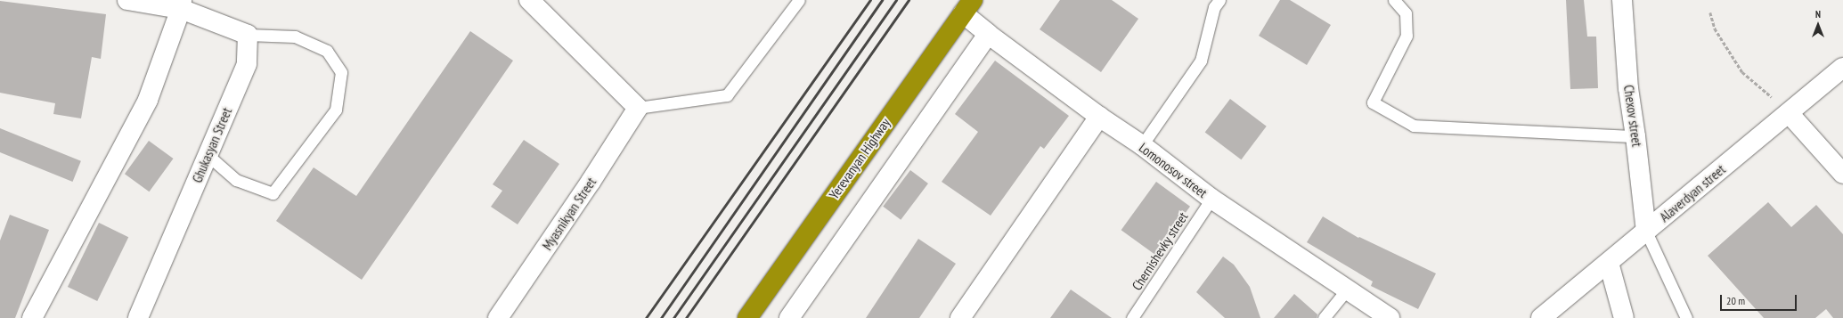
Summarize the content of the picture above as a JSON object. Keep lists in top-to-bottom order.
{
  "streets": {
    "highway": ["Yerevanyan Highway"],
    "street": [
      "Chexov street",
      "Ghukasyan Street",
      "Lomonosov street",
      "Alaverdyan street",
      "Myasnikyan Street"
    ],
    "lane": ["Chernishevky street"]
  },
  "crossings": [
    ["Chexov street", "Alaverdyan street"],
    ["Yerevanyan Highway", "Lomonosov street"],
    ["Lomonosov street", "Chernishevky street"]
  ],
  "scale_bar": "20 m",
  "north": "top"
}
